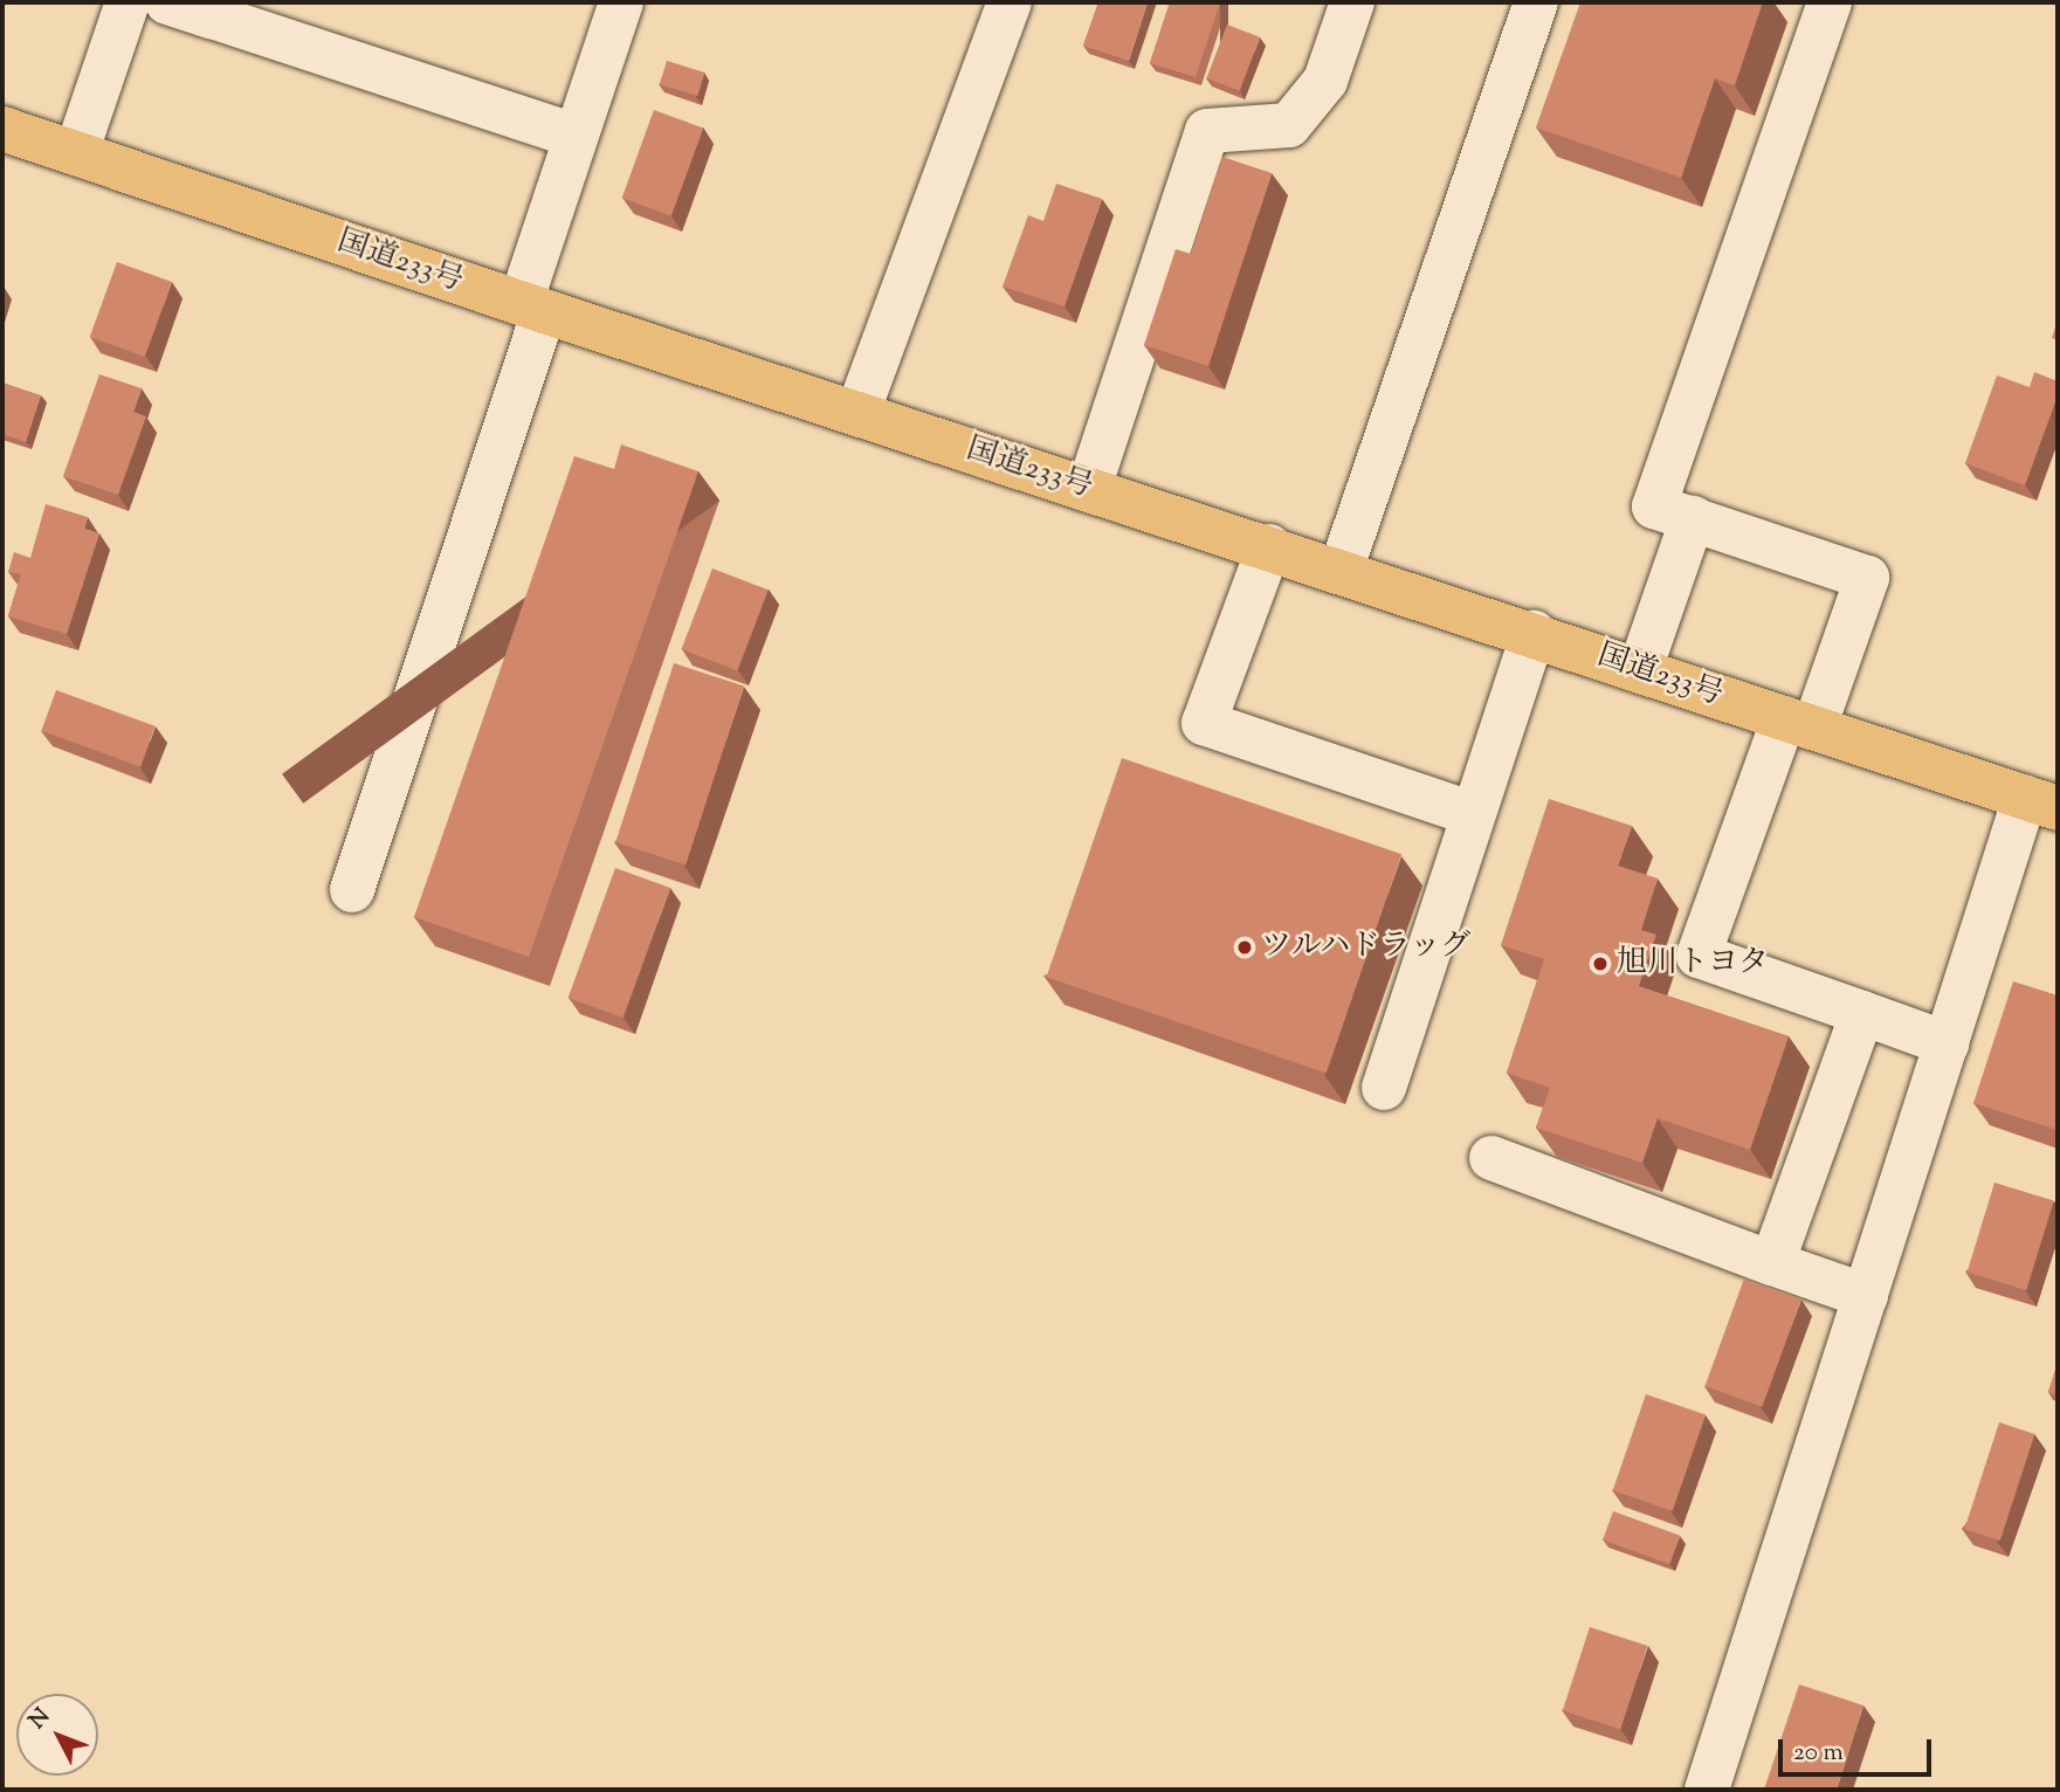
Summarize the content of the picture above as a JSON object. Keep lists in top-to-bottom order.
{
  "streets": {
    "highway": ["国道233号"]
  },
  "places": ["ツルハドラッグ", "旭川トヨタ"],
  "scale_bar": "20 m",
  "north": "top left"
}
